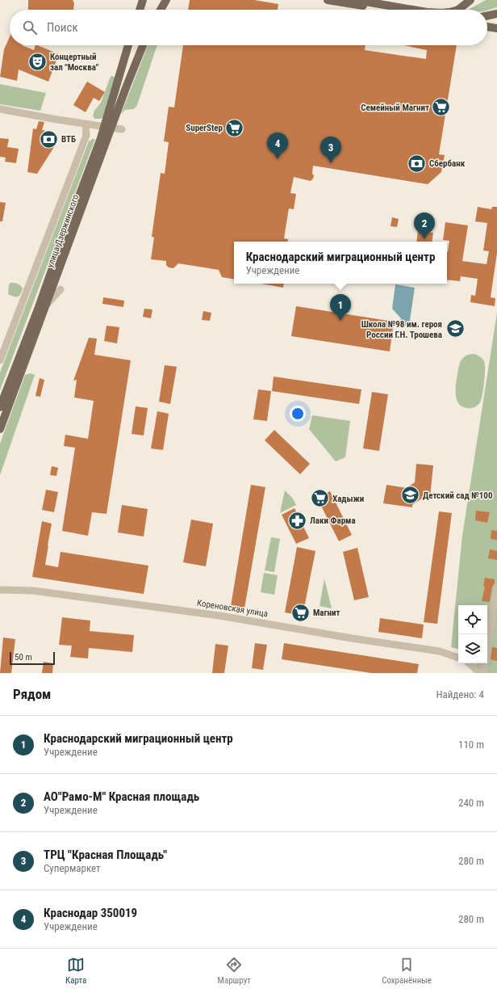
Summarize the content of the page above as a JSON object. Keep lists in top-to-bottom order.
{
  "streets": {
    "main road": ["улица Дзержинского"],
    "street": ["Кореновская улица"]
  },
  "places": {
    "theatre": ["Концертный зал \"Москва\""],
    "supermarket": [
      "Семейный Магнит",
      "SuperStep",
      "Хадыжи",
      "Магнит"
    ],
    "bank": ["ВТБ", "Сбербанк"],
    "school or university": ["Школа №98 им. героя России Г.Н. Трошева", "Детский сад №100"],
    "pharmacy": ["Лаки Фарма"]
  },
  "scale_bar": "50 m",
  "page": {
    "search": "Поиск",
    "pins": [
      "4",
      "3",
      "2",
      "1"
    ],
    "popup": ["Краснодарский миграционный центр", "Учреждение"],
    "scale": "50 m",
    "heading": ["Рядом", "Найдено: 4"],
    "list": [
      {
        "mark": "1",
        "name": "Краснодарский миграционный центр",
        "note": "Учреждение",
        "value": "110 m"
      },
      {
        "mark": "2",
        "name": "АО\"Рамо-М\" Красная площадь",
        "note": "Учреждение",
        "value": "240 m"
      },
      {
        "mark": "3",
        "name": "ТРЦ \"Красная Площадь\"",
        "note": "Супермаркет",
        "value": "280 m"
      },
      {
        "mark": "4",
        "name": "Краснодар 350019",
        "note": "Учреждение",
        "value": "280 m"
      }
    ],
    "nav": ["Карта", "Маршрут", "Сохранённые"]
  }
}
